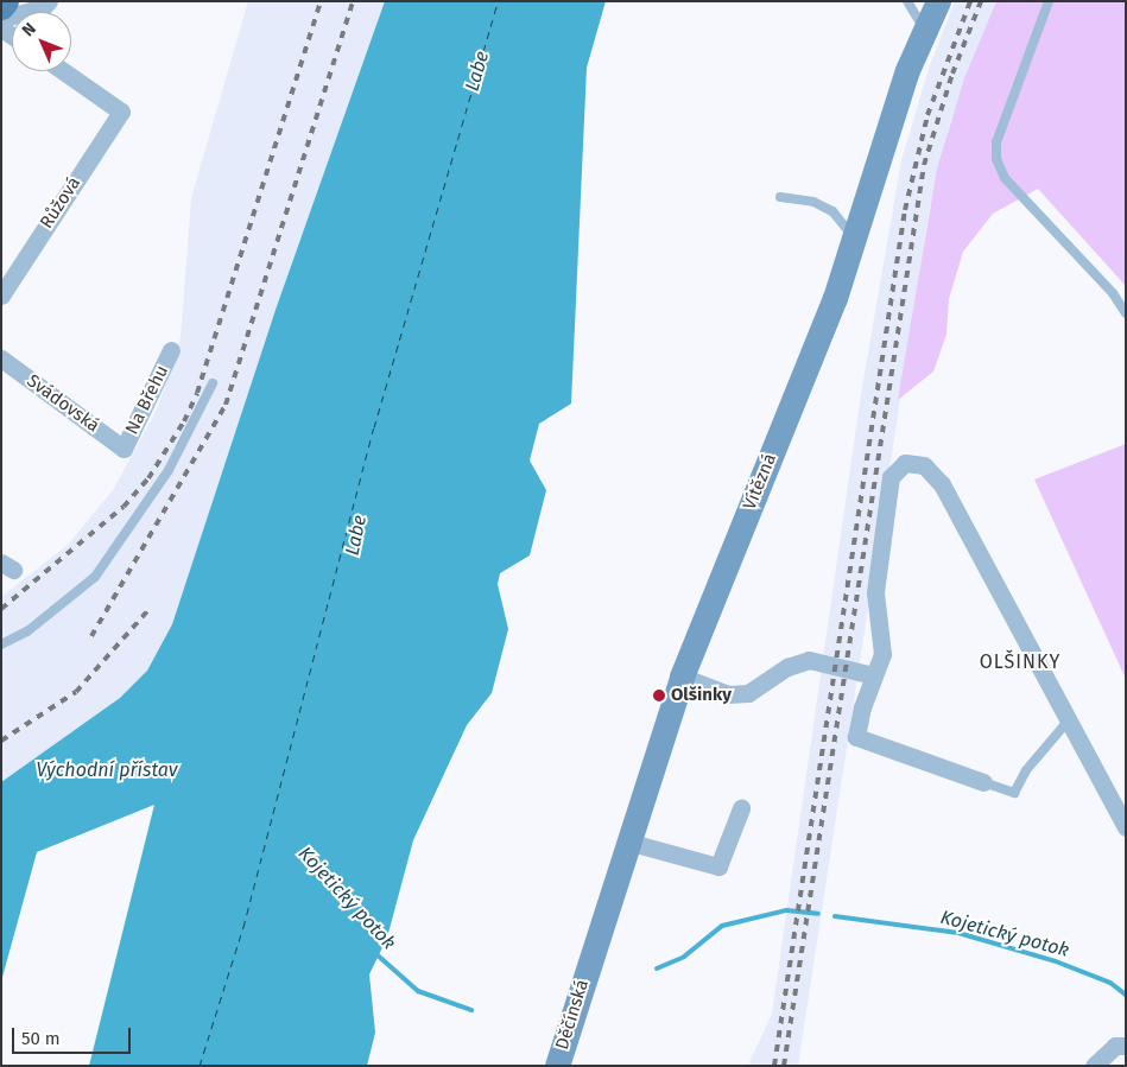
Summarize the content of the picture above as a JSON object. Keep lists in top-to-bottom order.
{
  "streets": {
    "main road": ["Vítězná", "Děčínská"],
    "street": ["Růžová", "Na Břehu", "Svádovská"]
  },
  "crossings": [
    ["Na Břehu", "Svádovská"],
    ["Vítězná", "Děčínská"]
  ],
  "districts": ["OLŠINKY"],
  "water": ["Labe", "Východní přístav", "Kojetický potok"],
  "places": ["Olšinky"],
  "scale_bar": "50 m",
  "north": "top left"
}
